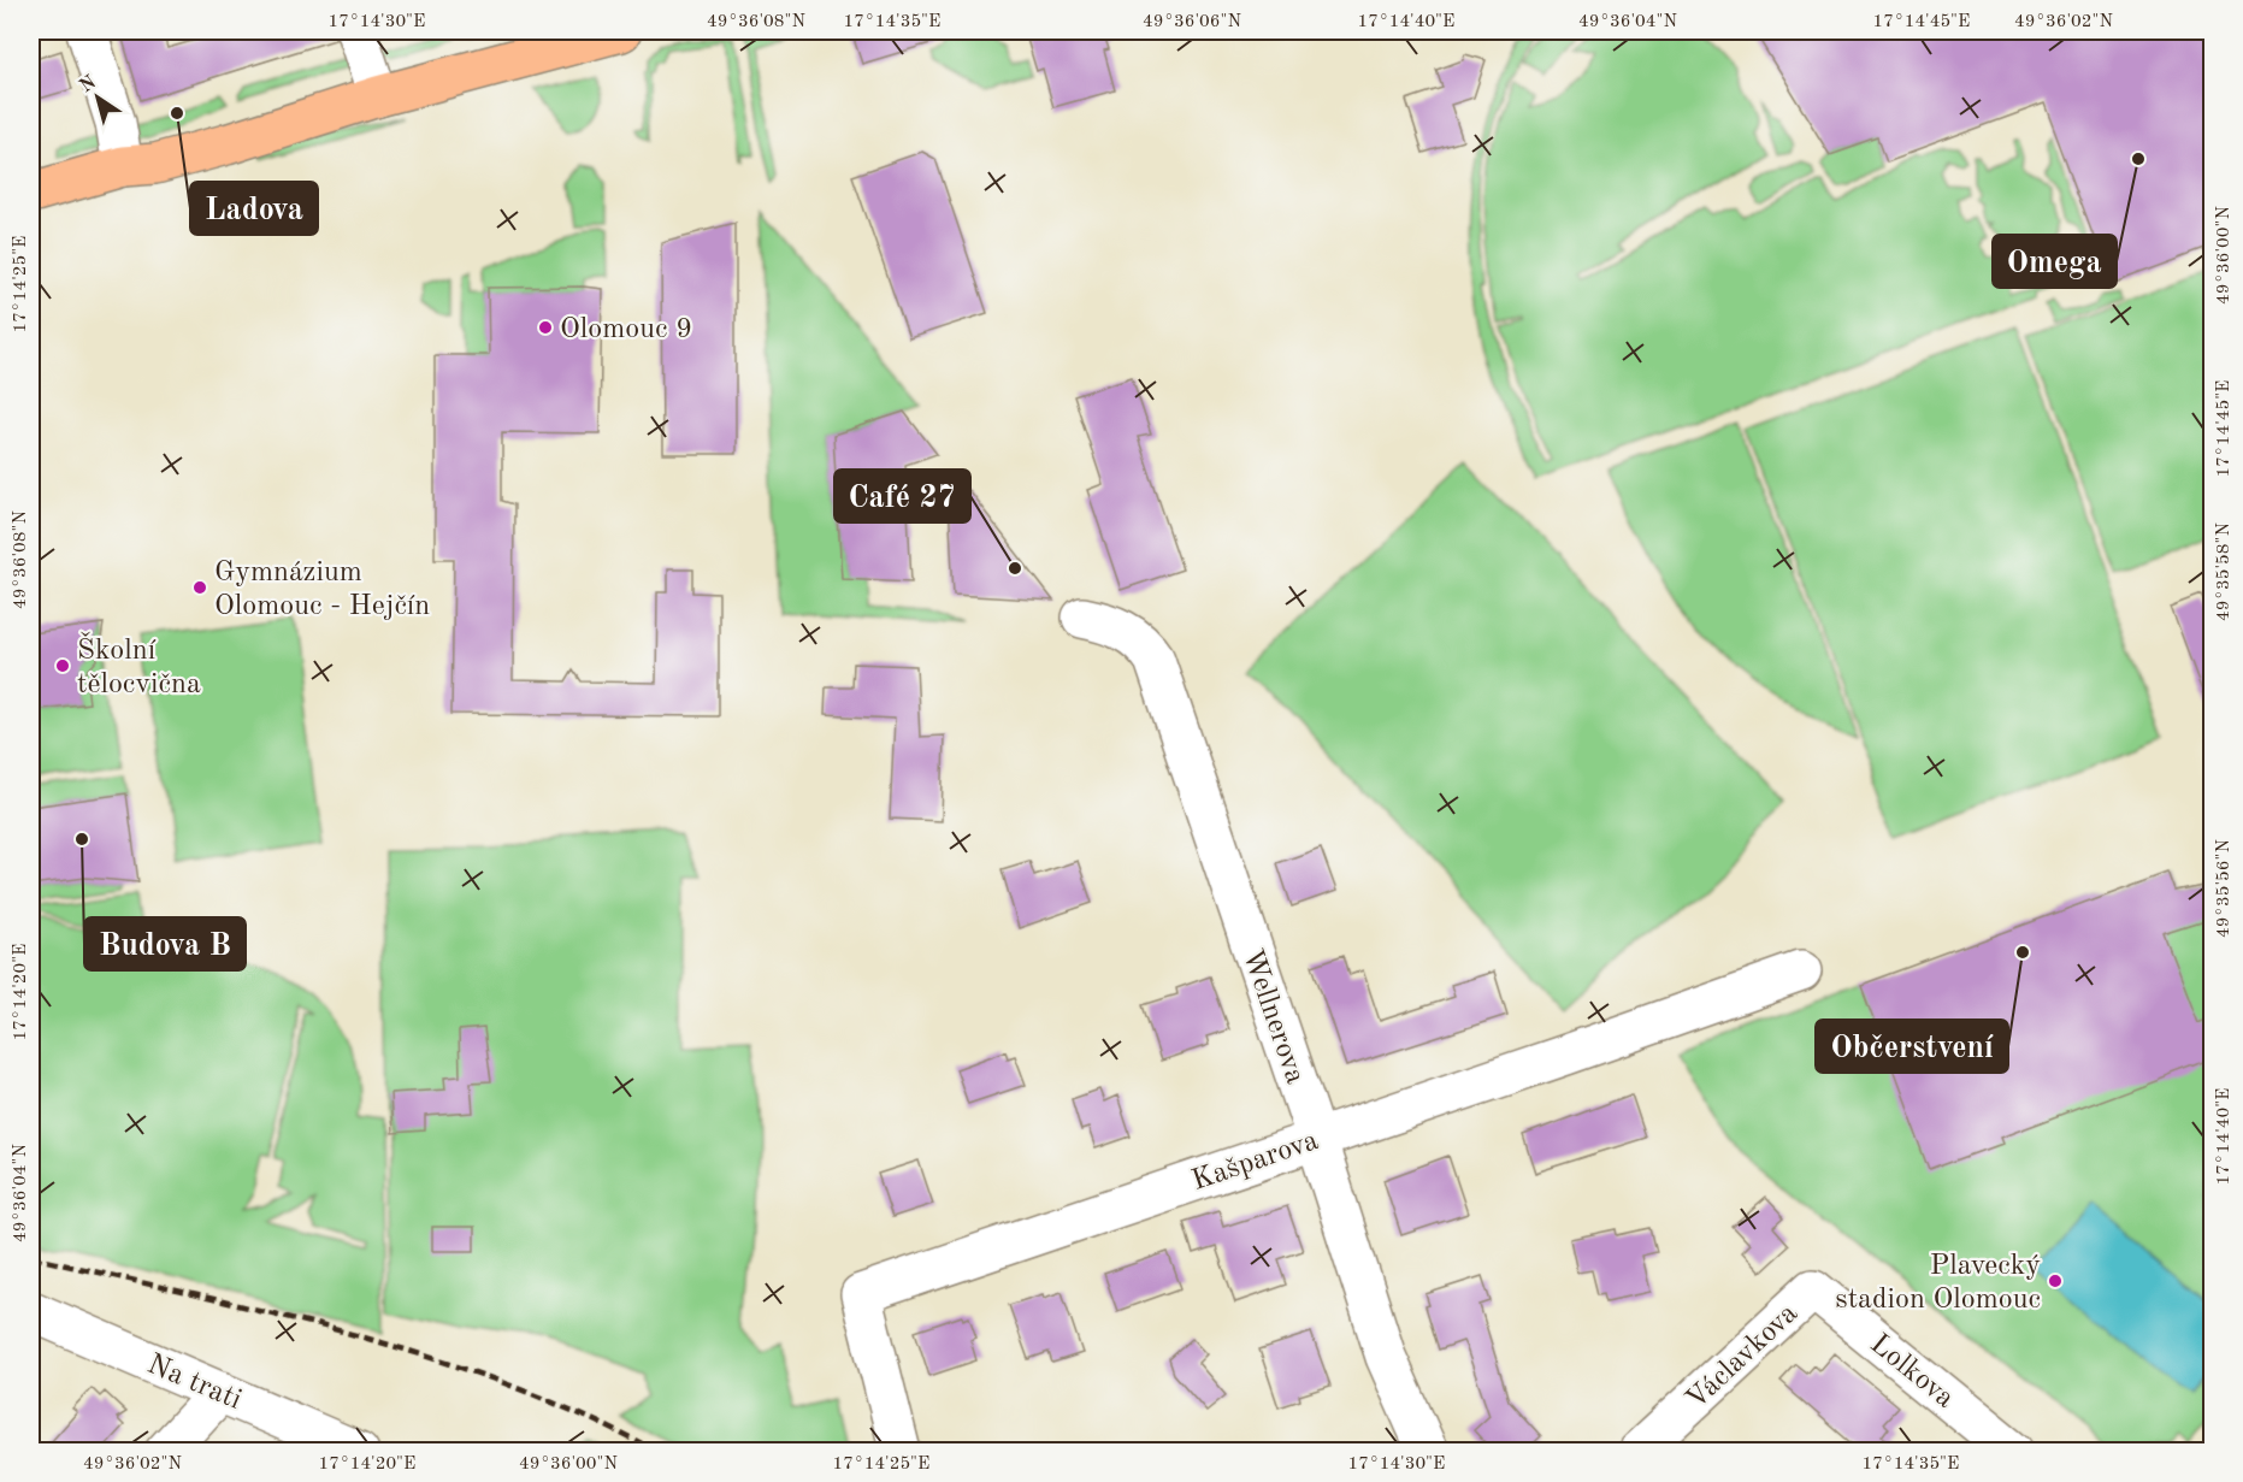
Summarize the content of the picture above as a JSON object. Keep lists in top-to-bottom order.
{
  "streets": {
    "street": [
      "Wellnerova",
      "Kašparova",
      "Václavkova",
      "Lolkova",
      "Na trati"
    ]
  },
  "crossings": [
    ["Wellnerova", "Kašparova"],
    ["Václavkova", "Lolkova"]
  ],
  "places": [
    "Ladova",
    "Omega",
    "Olomouc 9",
    "Café 27",
    "Gymnázium Olomouc - Hejčín",
    "Školní tělocvična",
    "Budova B",
    "Občerstvení",
    "Plavecký stadion Olomouc"
  ],
  "north": "top left",
  "coordinates": [
    "17°14'30\"E",
    "49°36'08\"N",
    "17°14'35\"E",
    "49°36'06\"N",
    "17°14'40\"E",
    "49°36'04\"N",
    "17°14'45\"E",
    "49°36'02\"N",
    "49°36'00\"N",
    "17°14'25\"E",
    "49°35'58\"N",
    "49°35'56\"N",
    "17°14'20\"E"
  ]
}
